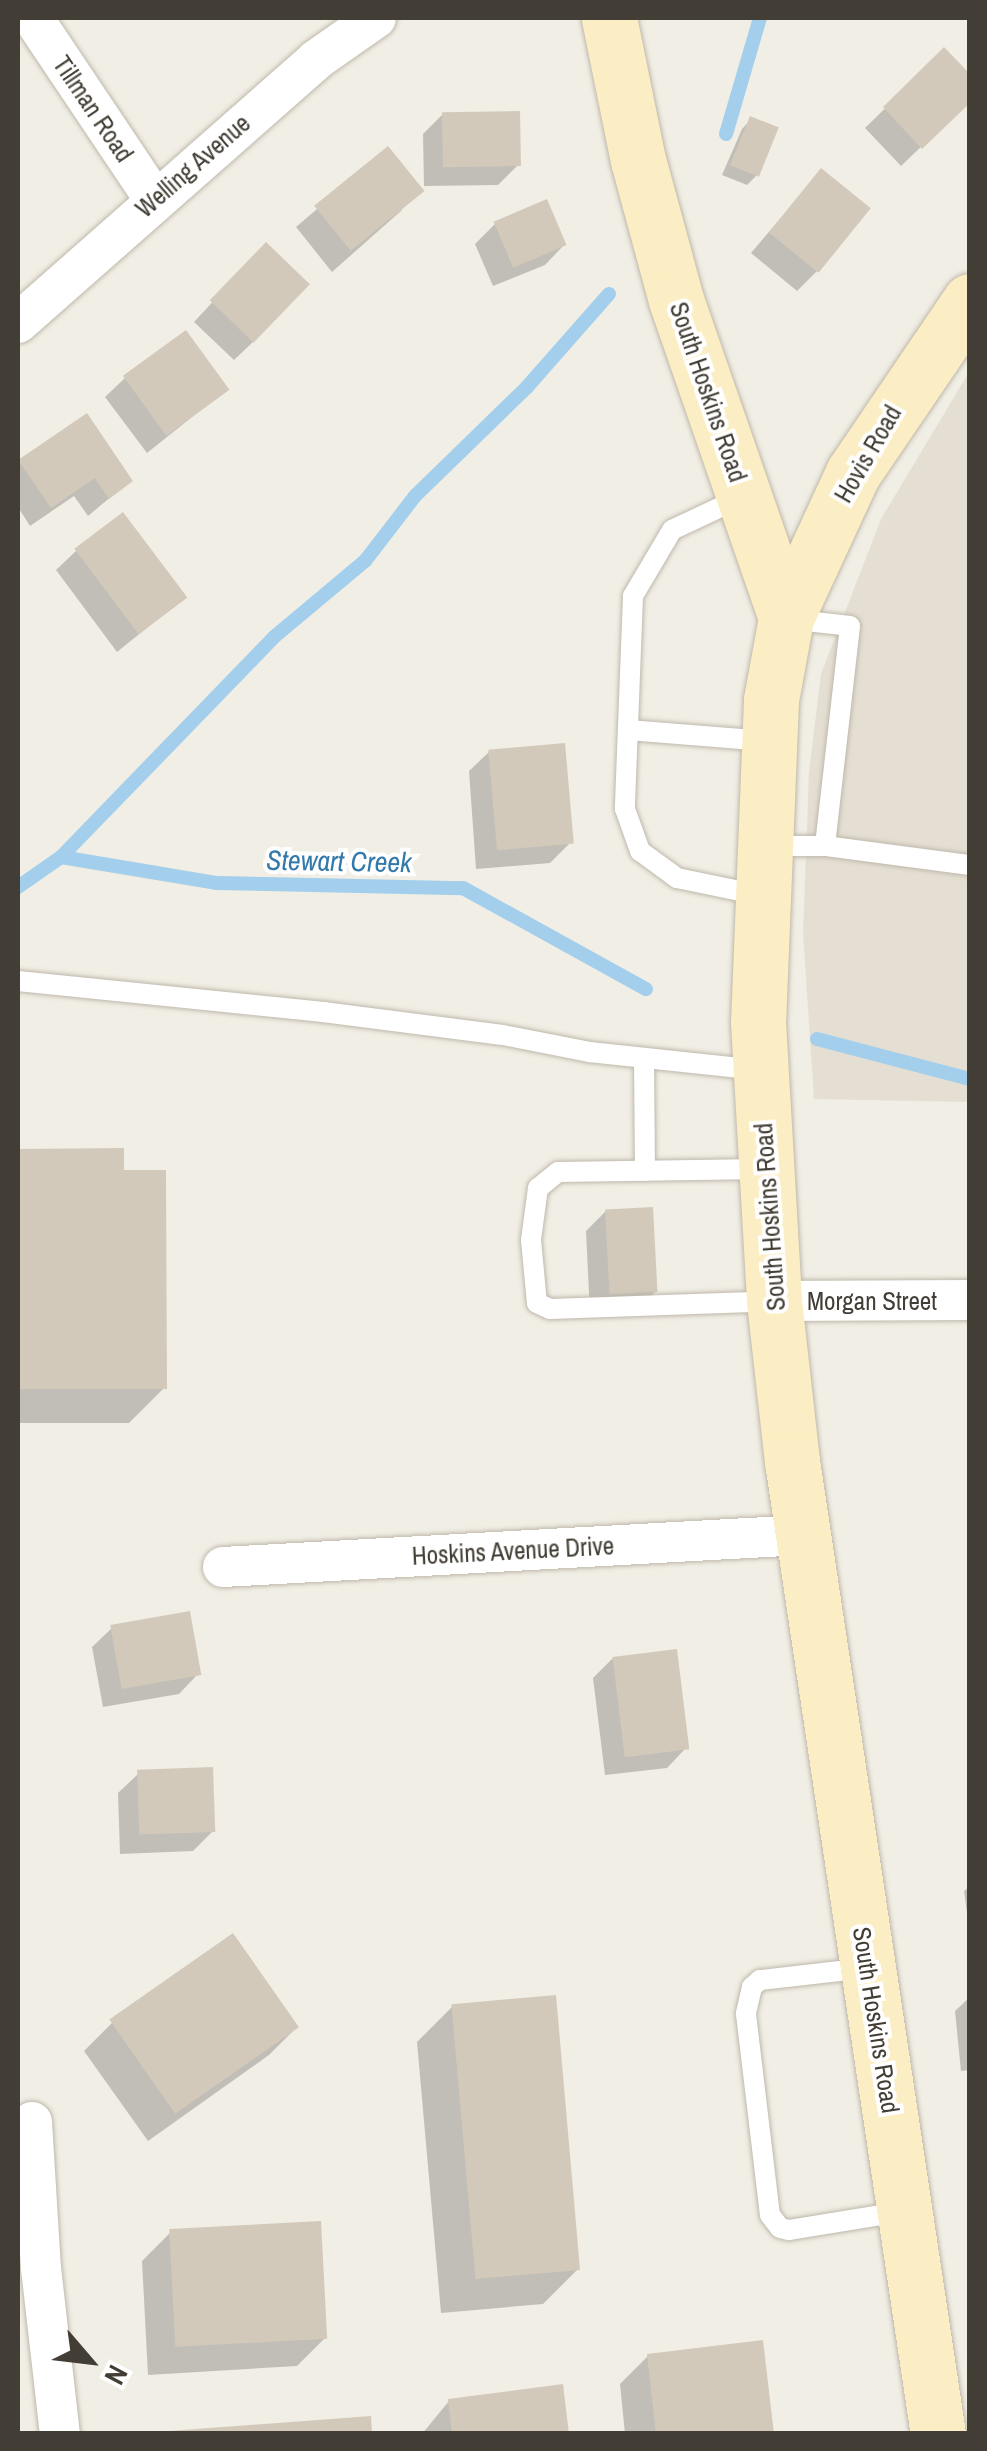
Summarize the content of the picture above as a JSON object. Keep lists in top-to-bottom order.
{
  "streets": {
    "street": [
      "Tillman Road",
      "Welling Avenue",
      "South Hoskins Road",
      "Hovis Road",
      "Morgan Street",
      "Hoskins Avenue Drive"
    ]
  },
  "crossings": [
    ["Tillman Road", "Welling Avenue"],
    ["South Hoskins Road", "Hovis Road"],
    ["South Hoskins Road", "Morgan Street"],
    ["South Hoskins Road", "Hoskins Avenue Drive"]
  ],
  "water": ["Stewart Creek"],
  "north": "bottom right"
}
